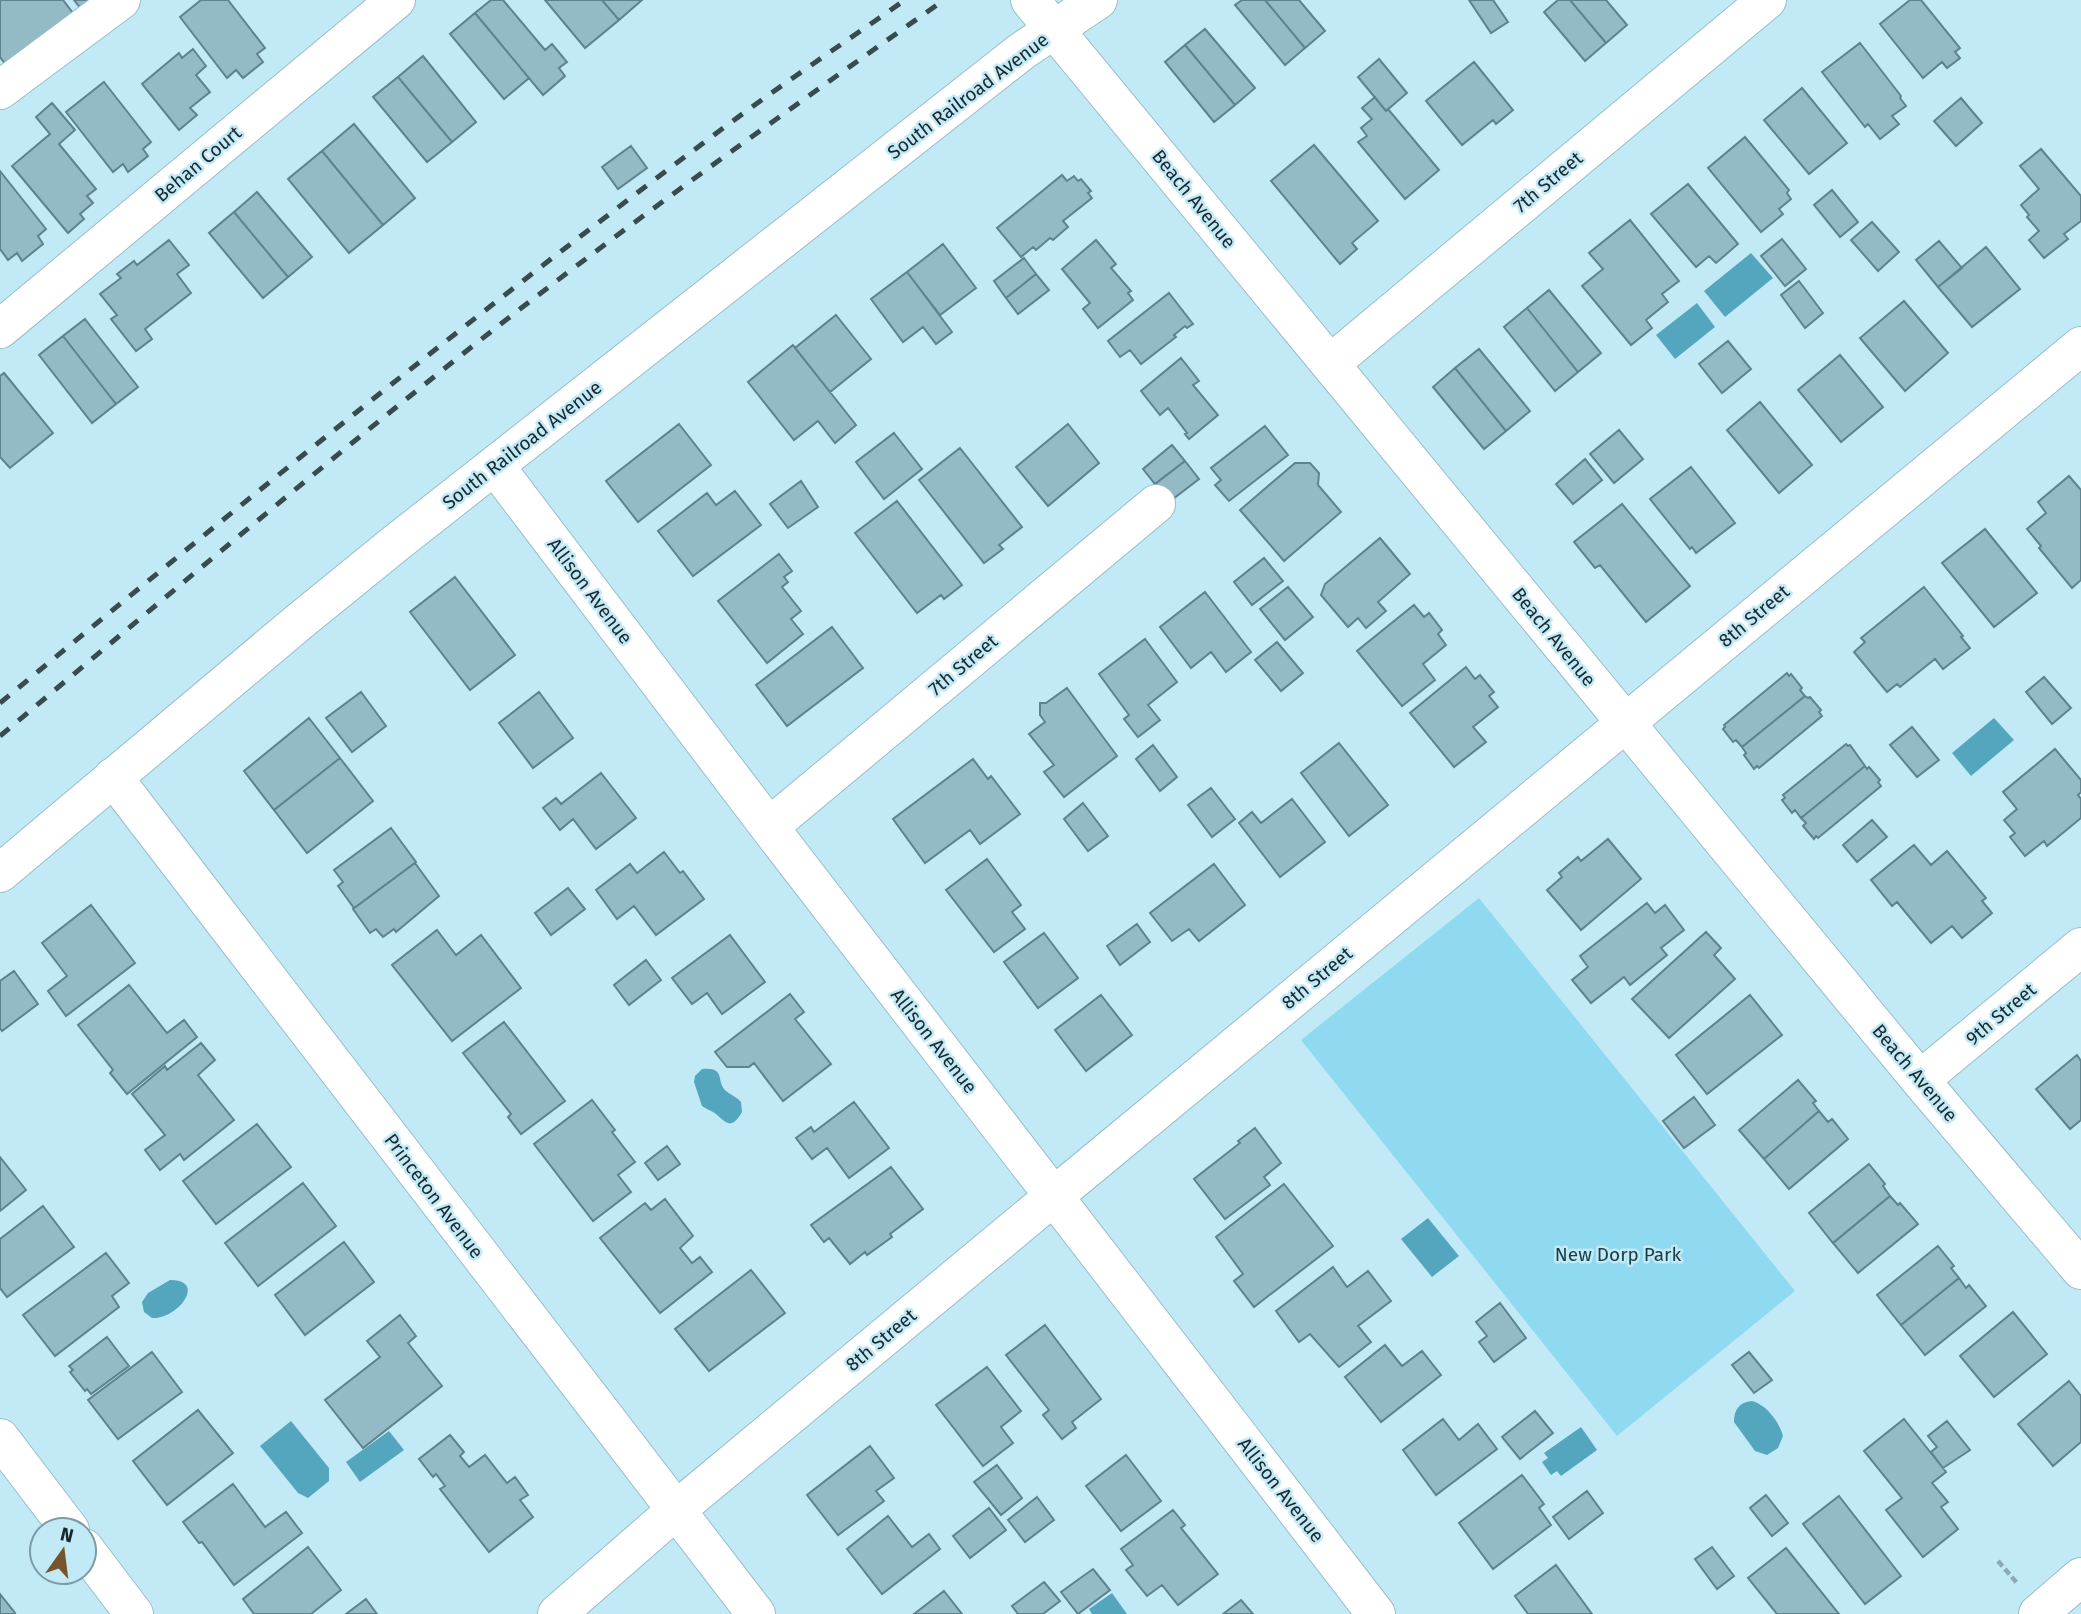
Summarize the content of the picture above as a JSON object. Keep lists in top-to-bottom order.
{
  "streets": {
    "street": [
      "South Railroad Avenue",
      "Behan Court",
      "7th Street",
      "Beach Avenue",
      "Allison Avenue",
      "8th Street",
      "9th Street",
      "Princeton Avenue"
    ]
  },
  "crossings": [
    ["South Railroad Avenue", "Beach Avenue"],
    ["South Railroad Avenue", "Allison Avenue"],
    ["South Railroad Avenue", "Princeton Avenue"],
    ["7th Street", "Beach Avenue"],
    ["7th Street", "Allison Avenue"],
    ["Beach Avenue", "8th Street"],
    ["Beach Avenue", "9th Street"],
    ["Allison Avenue", "8th Street"],
    ["8th Street", "Princeton Avenue"]
  ],
  "parks": ["New Dorp Park"],
  "north": "top"
}
